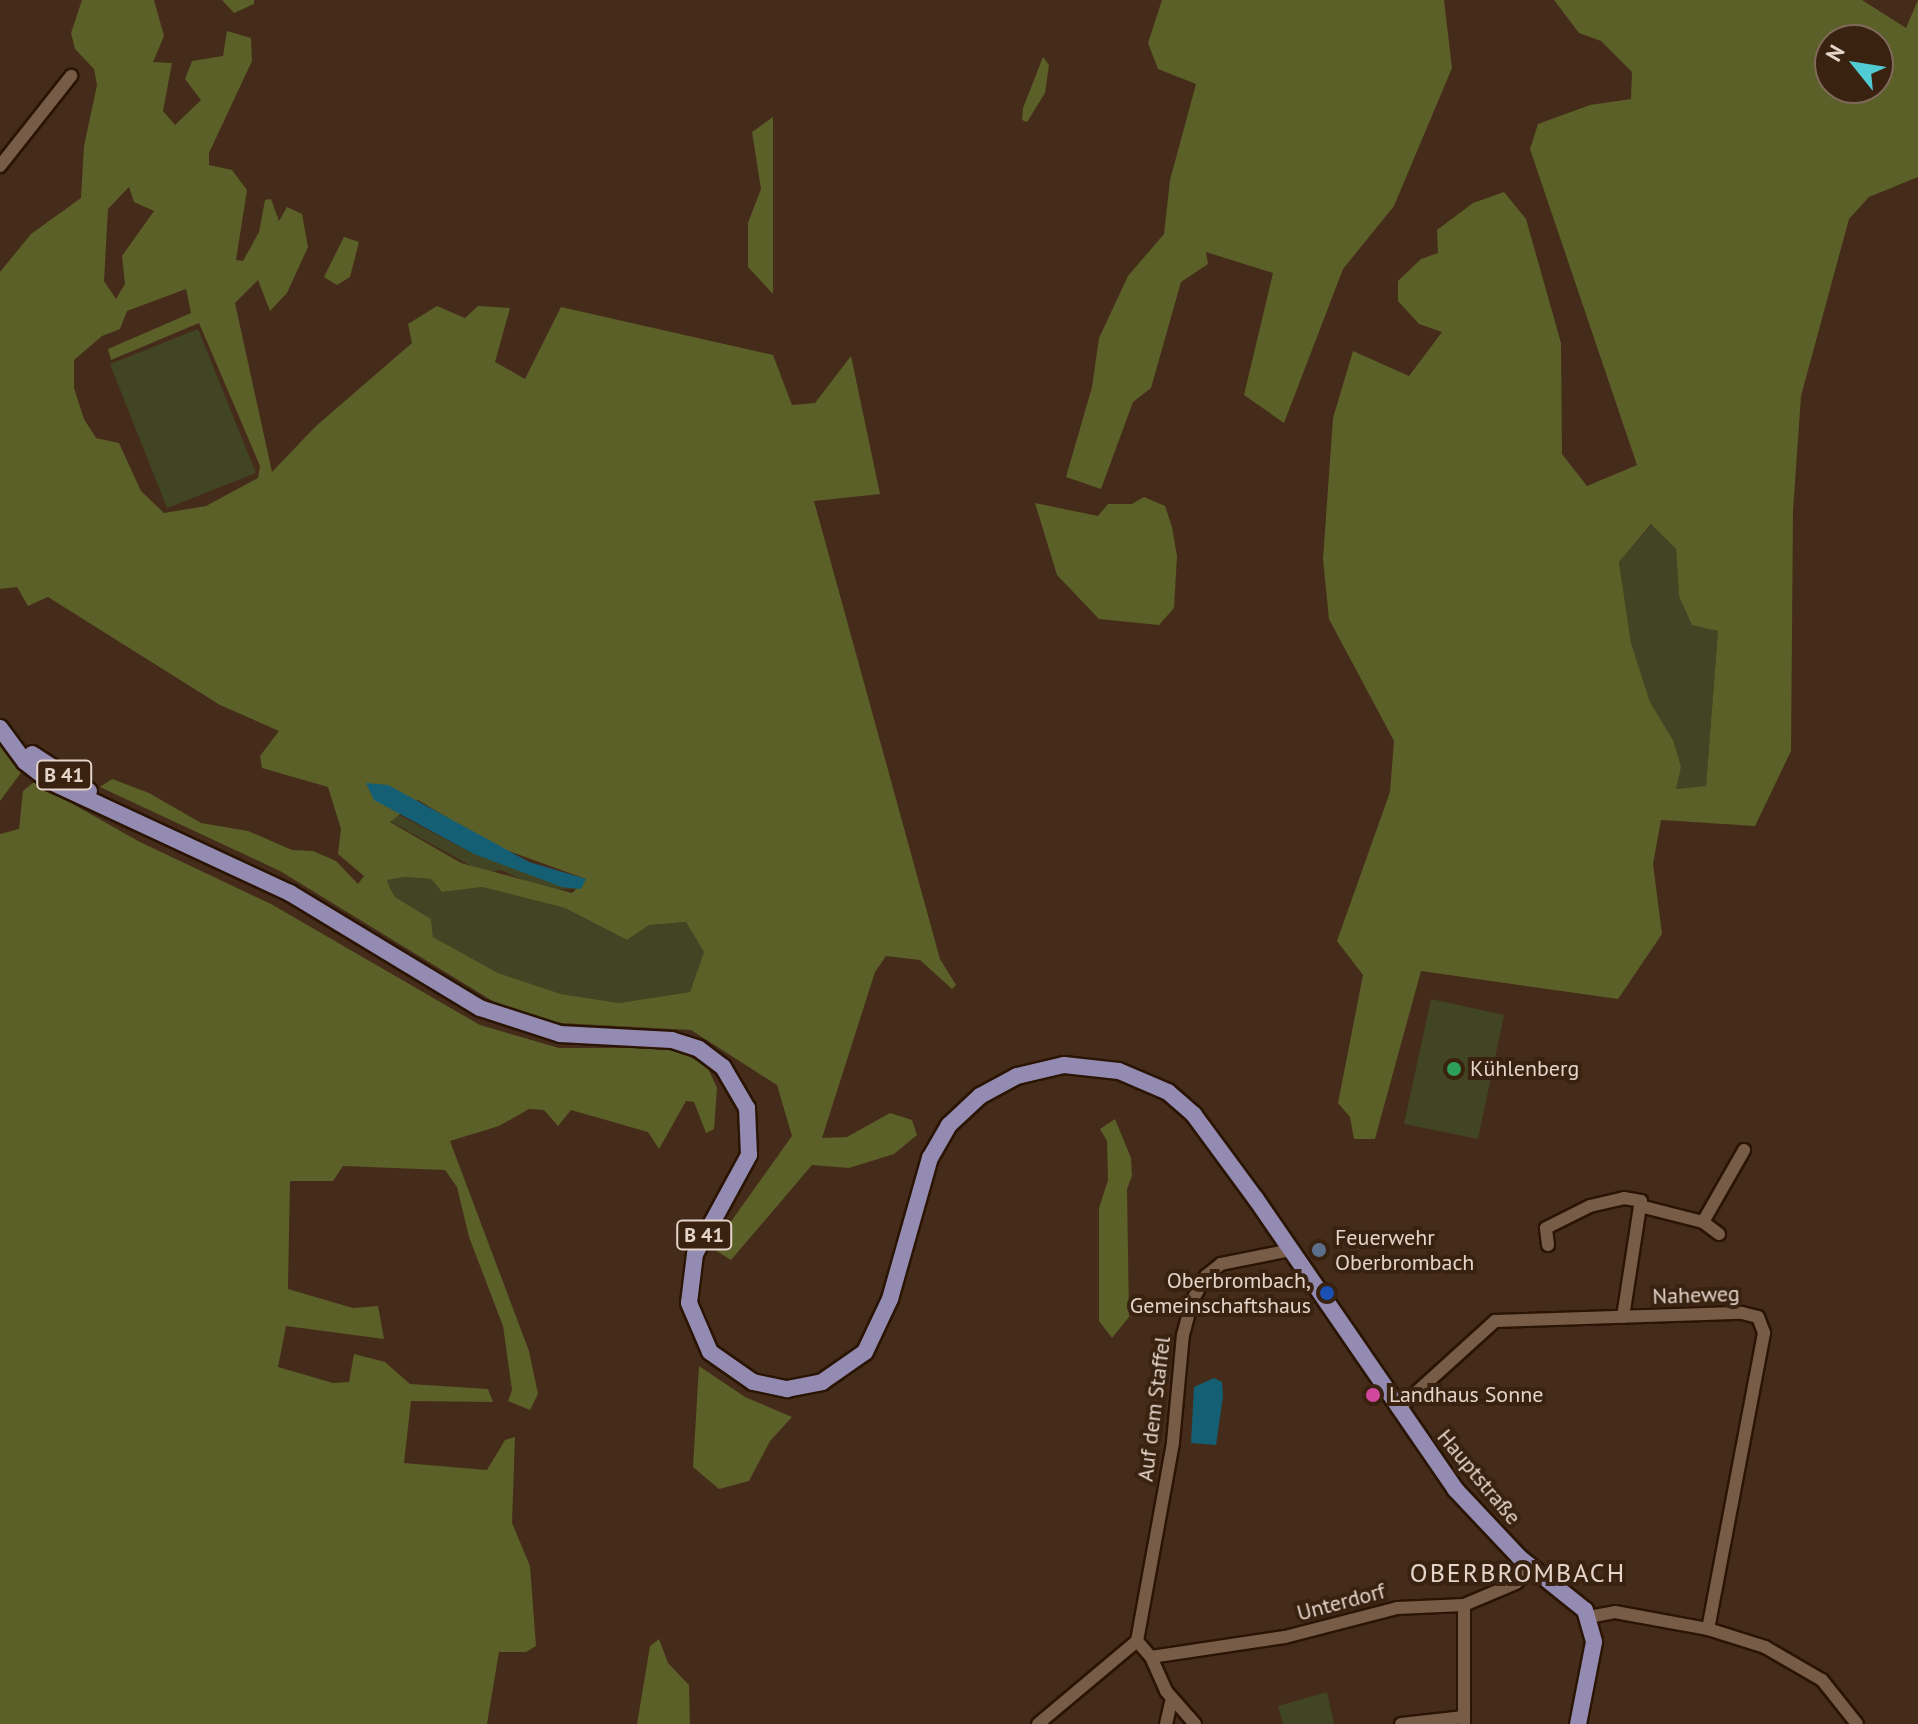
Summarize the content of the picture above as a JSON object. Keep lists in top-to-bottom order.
{
  "streets": {
    "main road": ["B 41", "Hauptstraße"],
    "street": ["Naheweg", "Auf dem Staffel", "Unterdorf"]
  },
  "crossings": [
    ["B 41", "Hauptstraße"],
    ["Naheweg", "Hauptstraße"],
    ["Auf dem Staffel", "Hauptstraße"],
    ["Hauptstraße", "Unterdorf"]
  ],
  "districts": ["OBERBROMBACH"],
  "places": [
    "Kühlenberg",
    "Feuerwehr Oberbrombach",
    "Oberbrombach, Gemeinschaftshaus",
    "Landhaus Sonne"
  ],
  "north": "top left"
}
